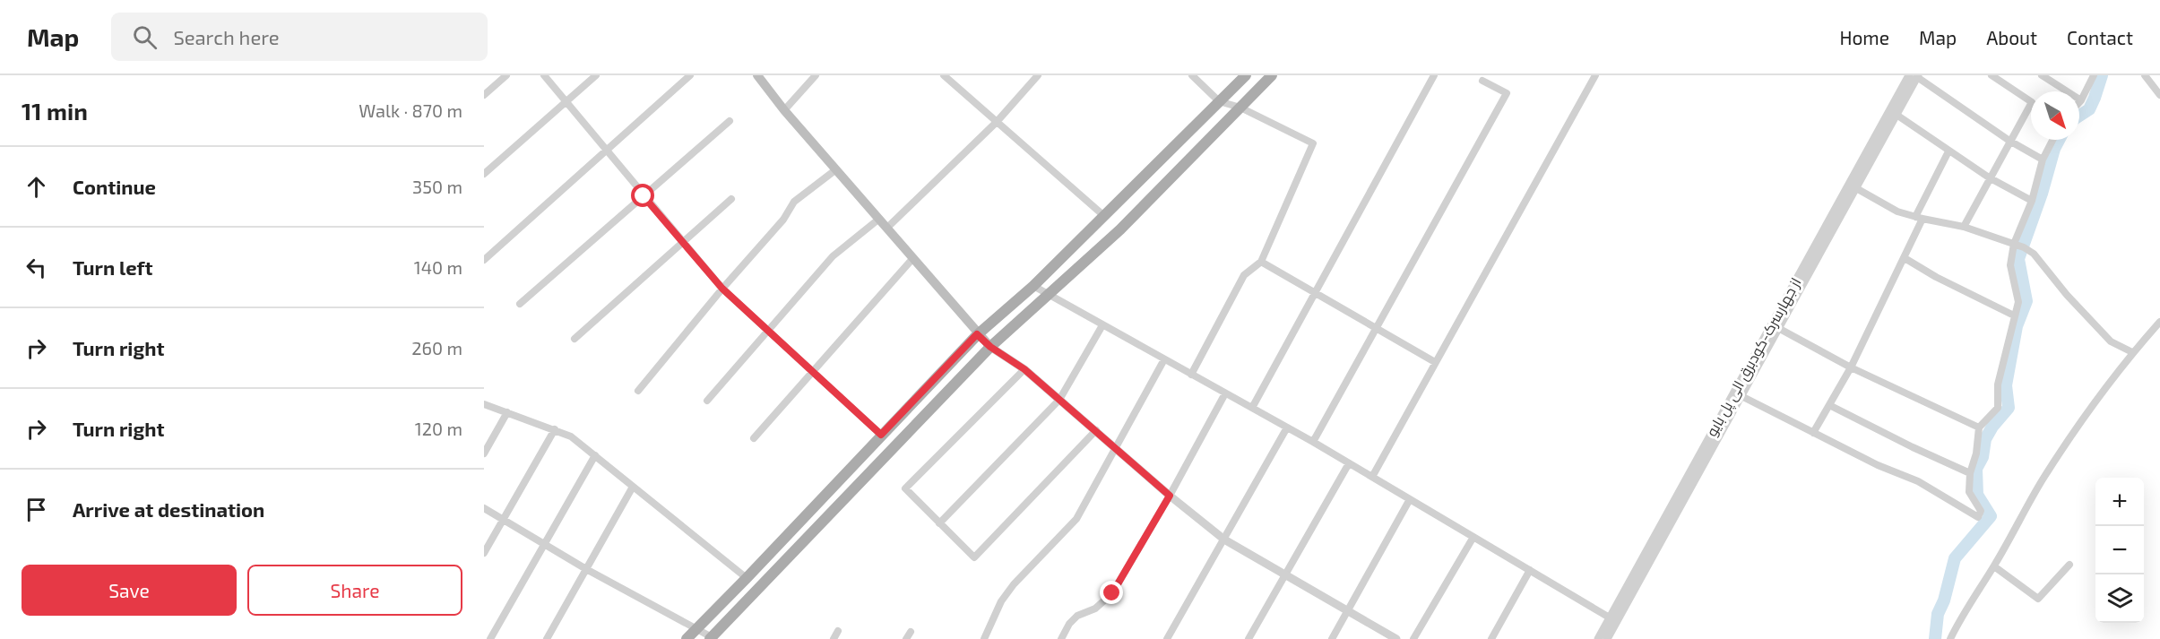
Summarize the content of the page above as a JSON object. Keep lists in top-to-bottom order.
{
  "streets": {
    "street": ["از جهارسرک-کودبرق الی پل بایو"]
  },
  "north": "bottom right",
  "page": {
    "header": "Map",
    "search": "Search here",
    "nav": [
      "Home",
      "Map",
      "About",
      "Contact"
    ],
    "heading": ["11 min", "Walk · 870 m"],
    "list": [
      ["Continue", "350 m"],
      ["Turn left", "140 m"],
      ["Turn right", "260 m"],
      ["Turn right", "120 m"],
      "Arrive at destination"
    ],
    "map_buttons": ["+", "−"],
    "buttons": ["Save", "Share"]
  }
}
